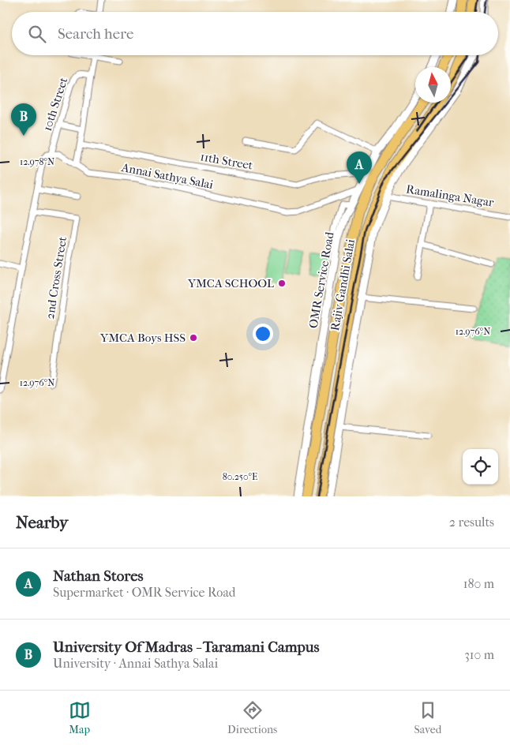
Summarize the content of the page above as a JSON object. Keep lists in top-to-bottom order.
{
  "streets": {
    "main road": ["Rajiv Gandhi Salai"],
    "street": [
      "10th Street",
      "11th Street",
      "Annai Sathya Salai",
      "Ramalinga Nagar",
      "2nd Cross Street",
      "OMR Service Road"
    ]
  },
  "crossings": [
    ["10th Street", "Annai Sathya Salai"],
    ["11th Street", "OMR Service Road"],
    ["Annai Sathya Salai", "OMR Service Road"],
    ["Ramalinga Nagar", "Rajiv Gandhi Salai"]
  ],
  "places": ["YMCA SCHOOL", "YMCA Boys HSS"],
  "north": "top",
  "page": {
    "search": "Search here",
    "pins": ["B", "A"],
    "heading": ["Nearby", "2 results"],
    "list": [
      {
        "mark": "A",
        "name": "Nathan Stores",
        "note": "Supermarket · OMR Service Road",
        "value": "180 m"
      },
      {
        "mark": "B",
        "name": "University Of Madras - Taramani Campus",
        "note": "University · Annai Sathya Salai",
        "value": "310 m"
      }
    ],
    "nav": ["Map", "Directions", "Saved"]
  },
  "coordinates": ["12.978°N", "12.976°N", "80.250°E"]
}
